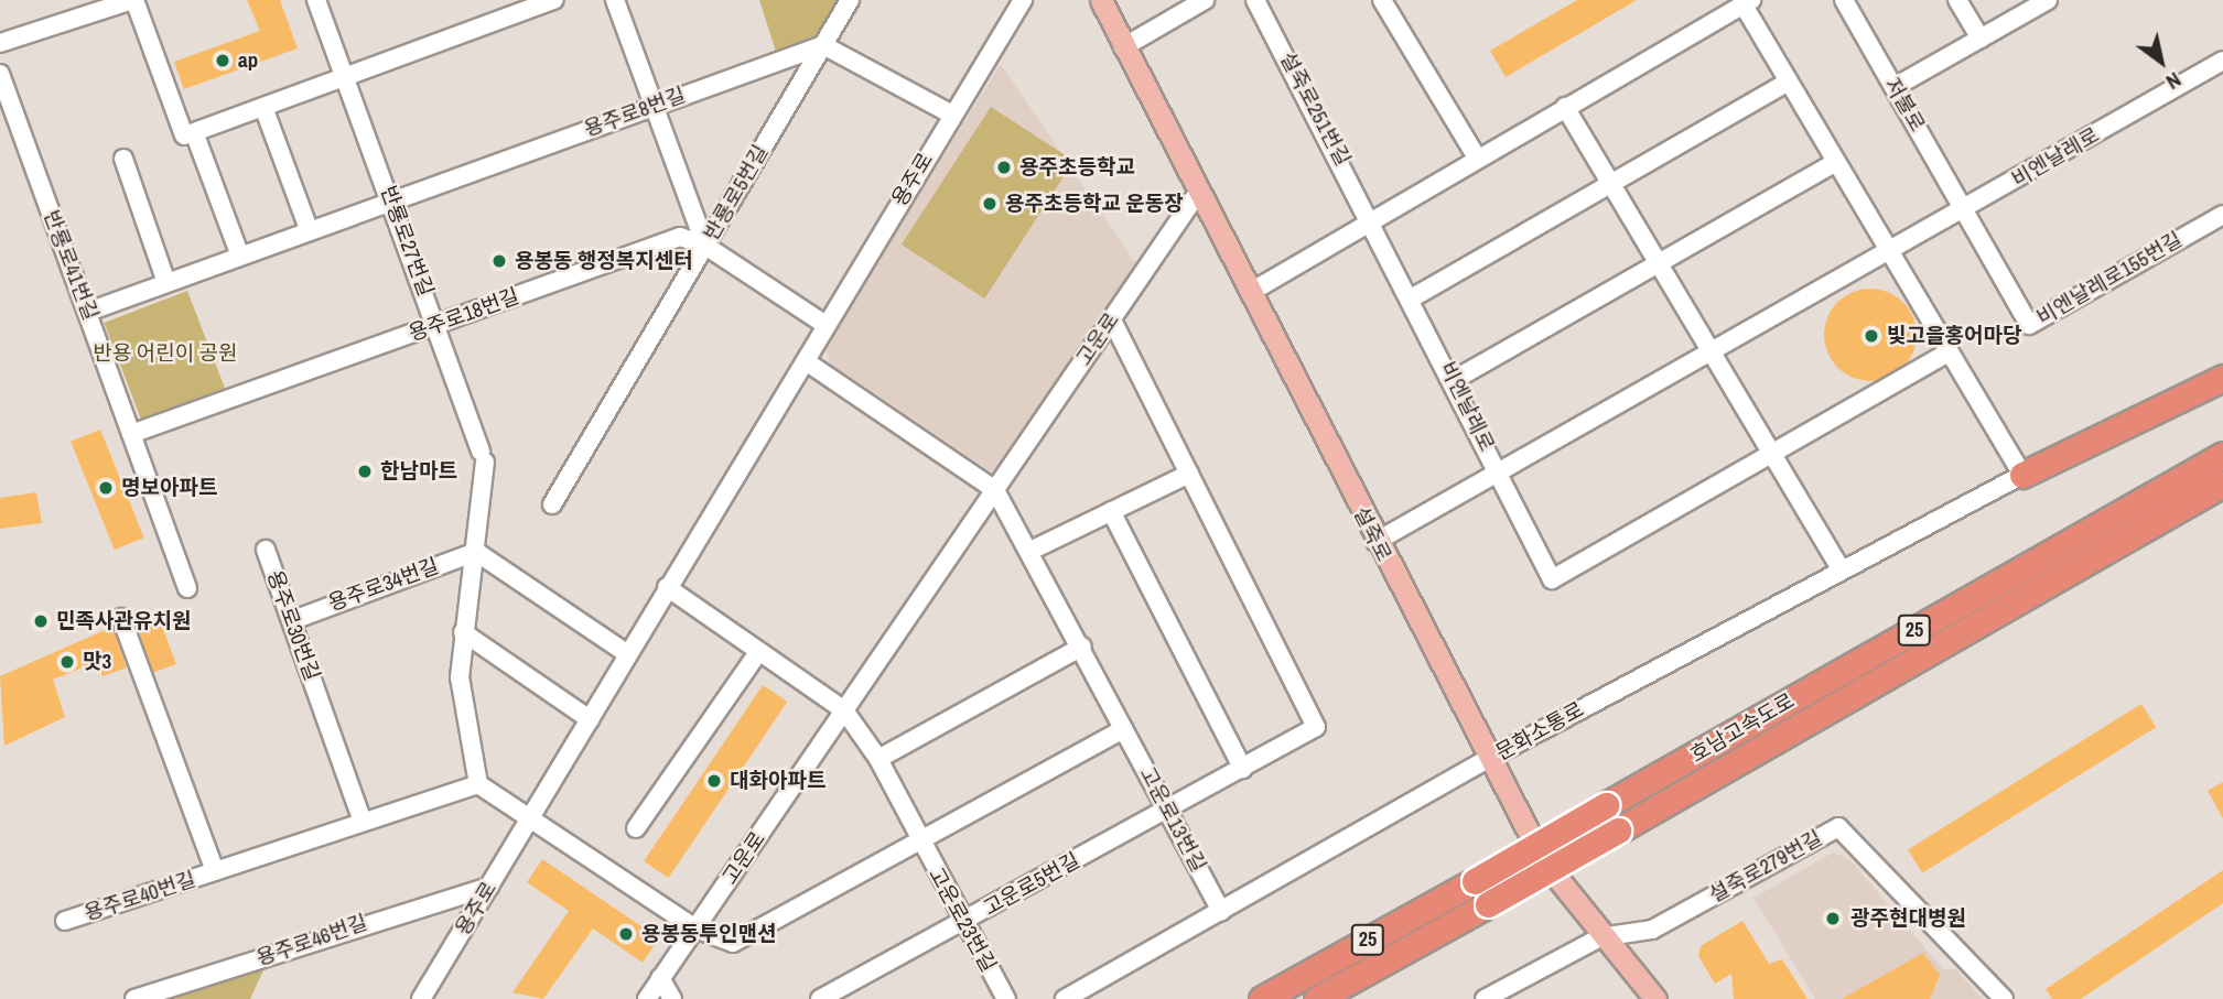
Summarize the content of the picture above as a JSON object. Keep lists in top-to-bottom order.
{
  "streets": {
    "highway": ["25", "호남고속도로"],
    "main road": ["설죽로"],
    "street": [
      "저불로",
      "설죽로251번길",
      "용주로8번길",
      "비엔날레로",
      "용주로",
      "반룡로5번길",
      "반룡로27번길",
      "반룡로41번길",
      "비엔날레로155번길",
      "용주로18번길",
      "고운로",
      "용주로34번길",
      "용주로30번길",
      "문화소통로",
      "고운로13번길",
      "설죽로279번길",
      "고운로5번길",
      "용주로40번길",
      "고운로23번길",
      "용주로46번길"
    ]
  },
  "crossings": [
    ["저불로", "비엔날레로"],
    ["저불로", "비엔날레로155번길"],
    ["설죽로251번길", "비엔날레로"],
    ["용주로8번길", "반룡로5번길"],
    ["용주로8번길", "반룡로27번길"],
    ["용주로8번길", "반룡로41번길"],
    ["비엔날레로", "비엔날레로155번길"],
    ["비엔날레로", "설죽로"],
    ["용주로", "용주로18번길"],
    ["용주로", "용주로46번길"],
    ["반룡로5번길", "용주로18번길"],
    ["반룡로27번길", "용주로18번길"],
    ["반룡로27번길", "용주로34번길"],
    ["반룡로41번길", "용주로18번길"],
    ["고운로", "설죽로"],
    ["고운로", "고운로13번길"],
    ["고운로", "고운로5번길"],
    ["고운로", "고운로23번길"],
    ["설죽로", "문화소통로"],
    ["설죽로", "설죽로279번길"],
    ["용주로34번길", "용주로30번길"],
    ["용주로30번길", "용주로40번길"],
    ["문화소통로", "고운로13번길"],
    ["고운로13번길", "고운로5번길"],
    ["고운로13번길", "고운로23번길"],
    ["고운로5번길", "고운로23번길"]
  ],
  "parks": ["반용 어린이 공원"],
  "places": [
    "ap",
    "용주초등학교",
    "용주초등학교 운동장",
    "용봉동 행정복지센터",
    "빛고을홍어마당",
    "한남마트",
    "명보아파트",
    "민족사관유치원",
    "맛3",
    "대화아파트",
    "광주현대병원",
    "용봉동투인맨션"
  ],
  "north": "bottom right"
}
